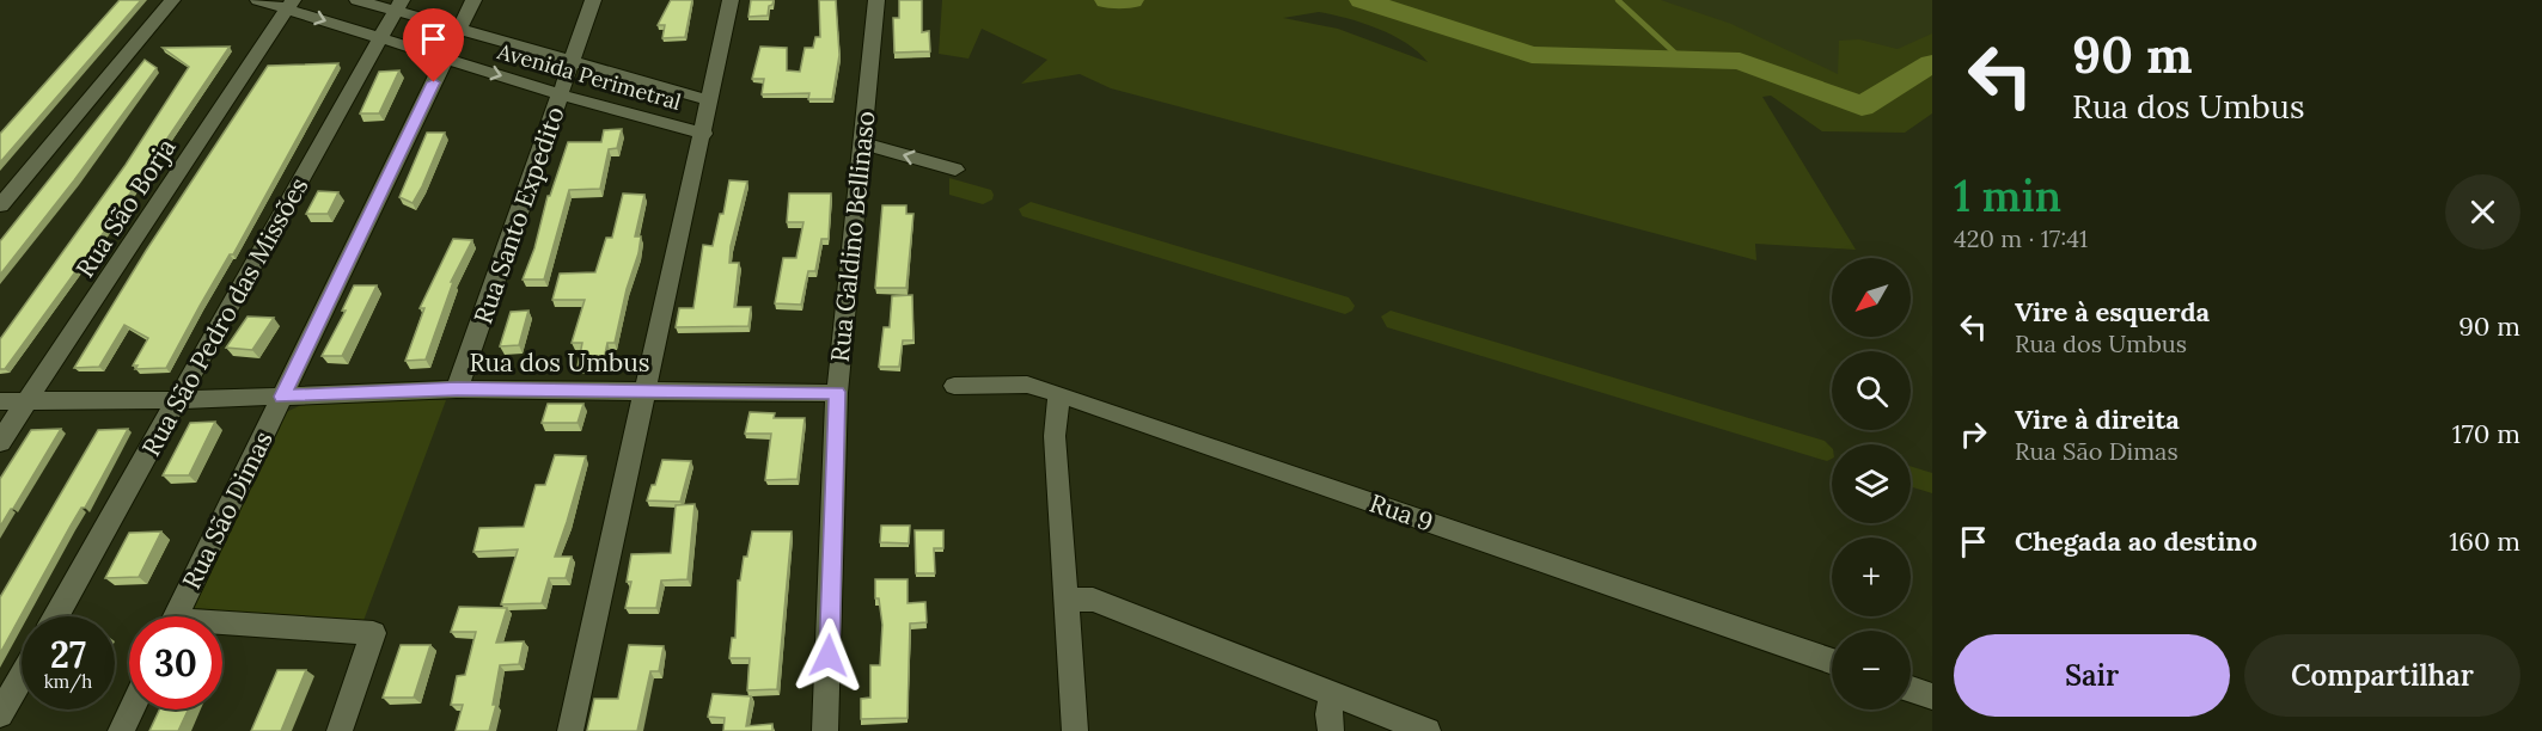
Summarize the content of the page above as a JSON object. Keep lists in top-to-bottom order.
{
  "streets": {
    "street": [
      "Avenida Perimetral",
      "Rua São Borja",
      "Rua Santo Expedito",
      "Rua Galdino Bellinaso",
      "Rua São Pedro das Missões",
      "Rua dos Umbus",
      "Rua São Dimas",
      "Rua 9"
    ]
  },
  "crossings": [
    ["Avenida Perimetral", "Rua São Borja"],
    ["Avenida Perimetral", "Rua Santo Expedito"],
    ["Avenida Perimetral", "Rua São Pedro das Missões"],
    ["Avenida Perimetral", "Rua São Dimas"],
    ["Rua São Borja", "Rua dos Umbus"],
    ["Rua Santo Expedito", "Rua dos Umbus"],
    ["Rua Galdino Bellinaso", "Rua dos Umbus"],
    ["Rua São Pedro das Missões", "Rua dos Umbus"],
    ["Rua dos Umbus", "Rua São Dimas"]
  ],
  "north": "bottom left",
  "page": {
    "turn": ["90 m", "Rua dos Umbus"],
    "heading": ["1 min", "420 m · 17:41"],
    "map_buttons": ["+", "−"],
    "list": [
      {
        "name": "Vire à esquerda",
        "note": "Rua dos Umbus",
        "value": "90 m"
      },
      {
        "name": "Vire à direita",
        "note": "Rua São Dimas",
        "value": "170 m"
      },
      {
        "name": "Chegada ao destino",
        "value": "160 m"
      }
    ],
    "speed": "27 km/h",
    "limit": "30",
    "buttons": ["Sair", "Compartilhar"]
  }
}
